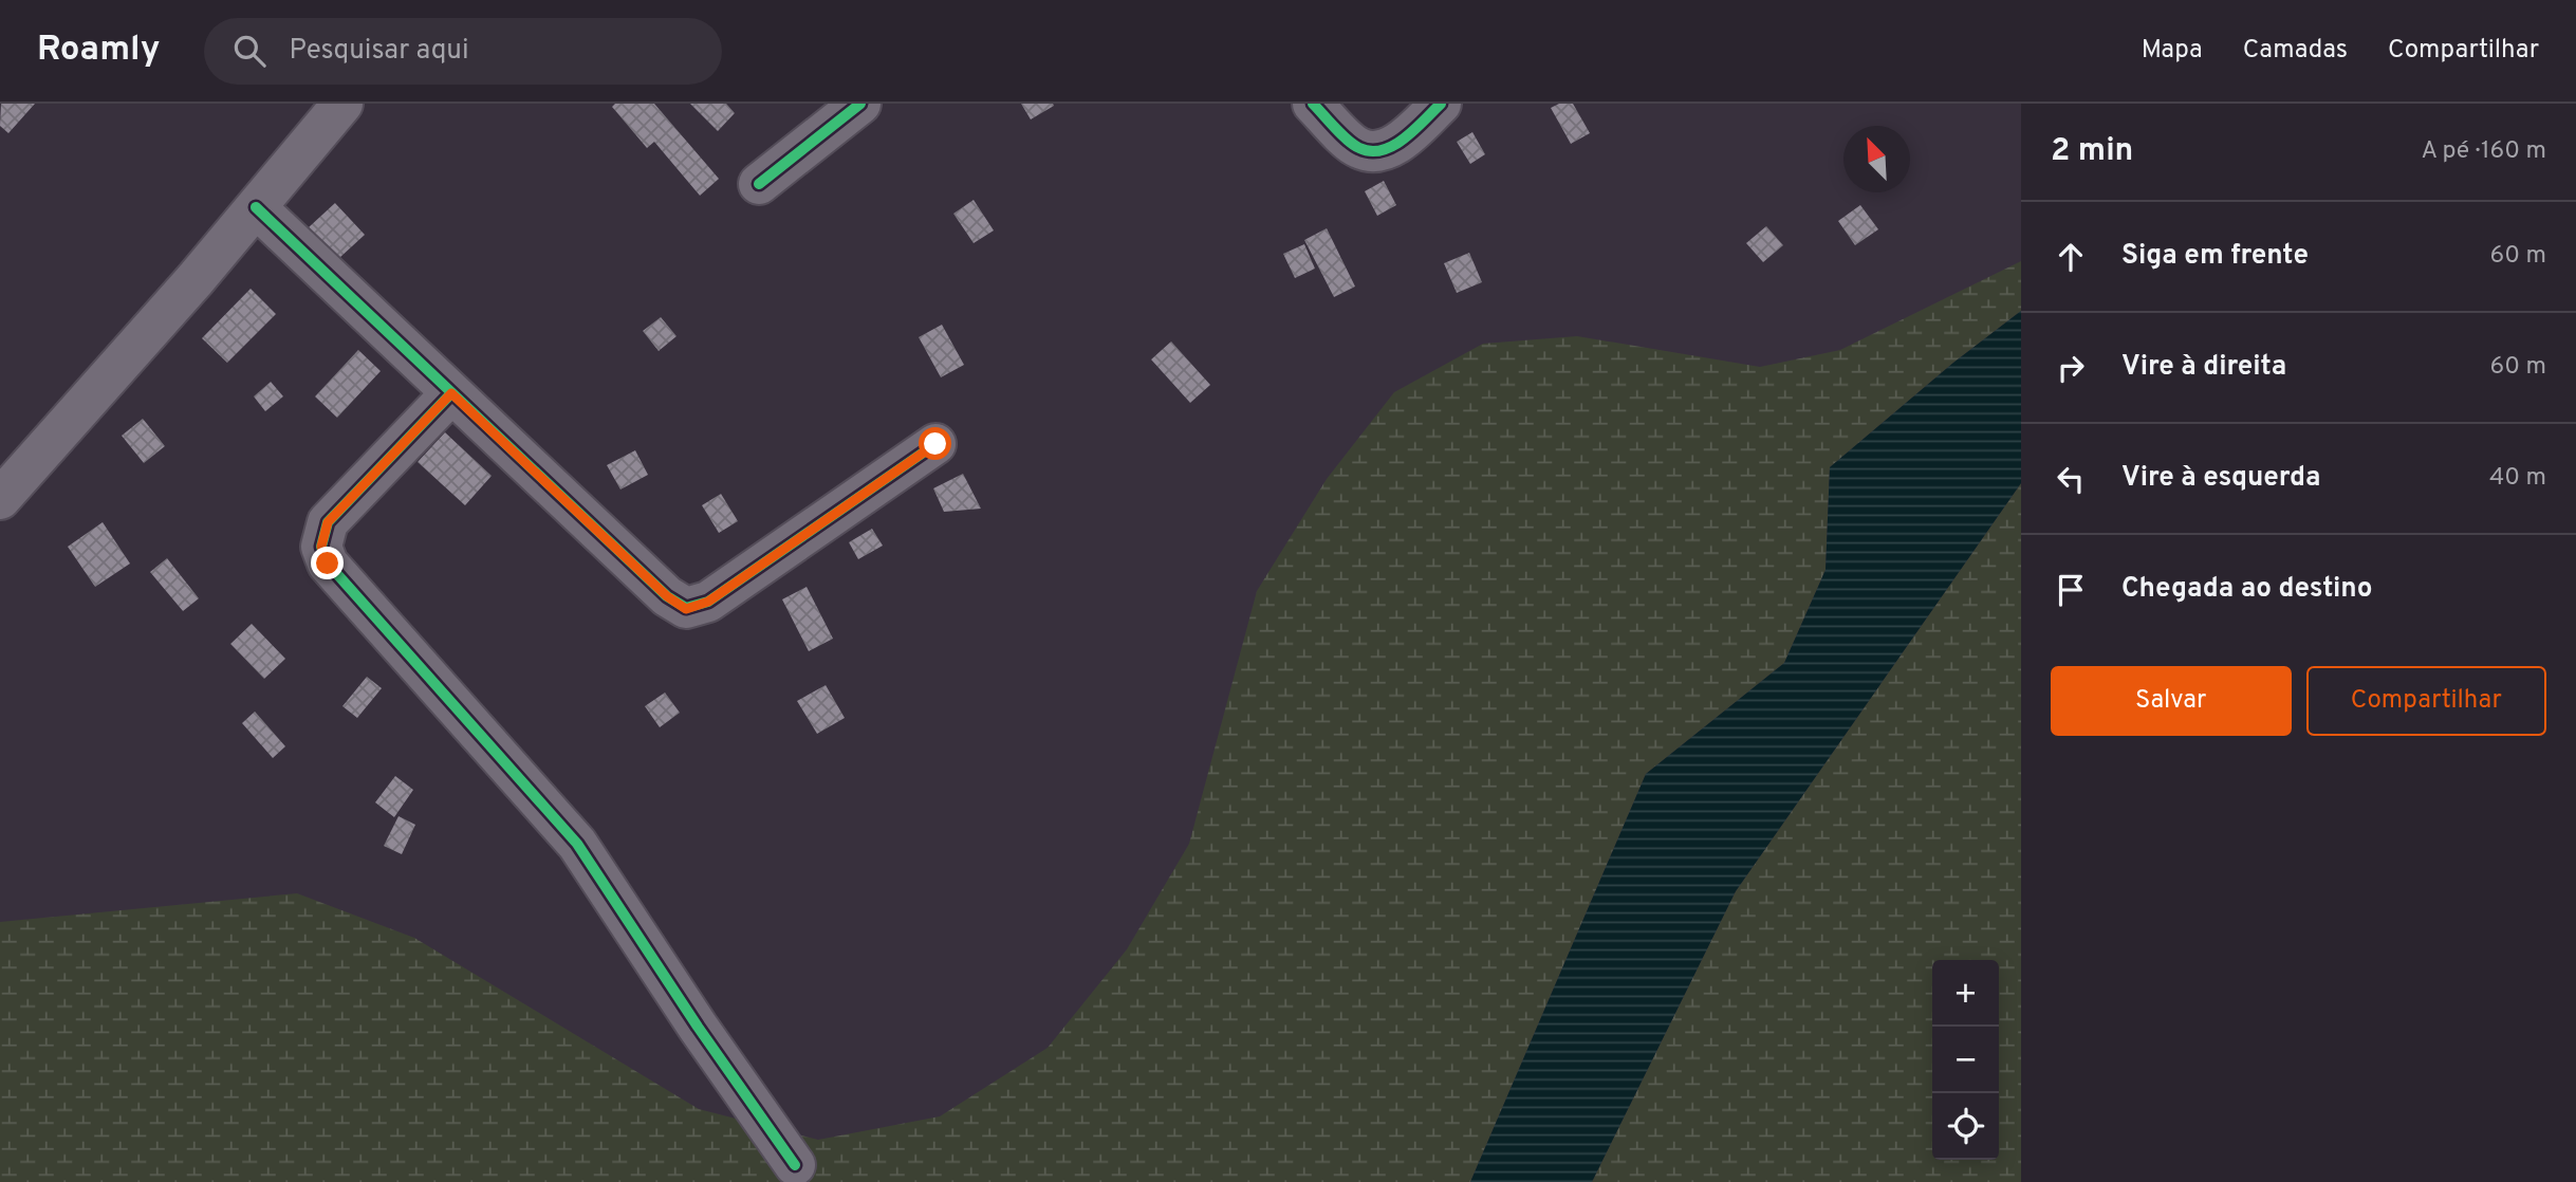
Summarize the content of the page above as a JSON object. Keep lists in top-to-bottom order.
{
  "north": "top left",
  "page": {
    "header": "Roamly",
    "search": "Pesquisar aqui",
    "nav": ["Mapa", "Camadas", "Compartilhar"],
    "heading": ["2 min", "A pé · 160 m"],
    "list": [
      ["Siga em frente", "60 m"],
      ["Vire à direita", "60 m"],
      ["Vire à esquerda", "40 m"],
      "Chegada ao destino"
    ],
    "buttons": ["Salvar", "Compartilhar"],
    "map_buttons": ["+", "−"]
  }
}
